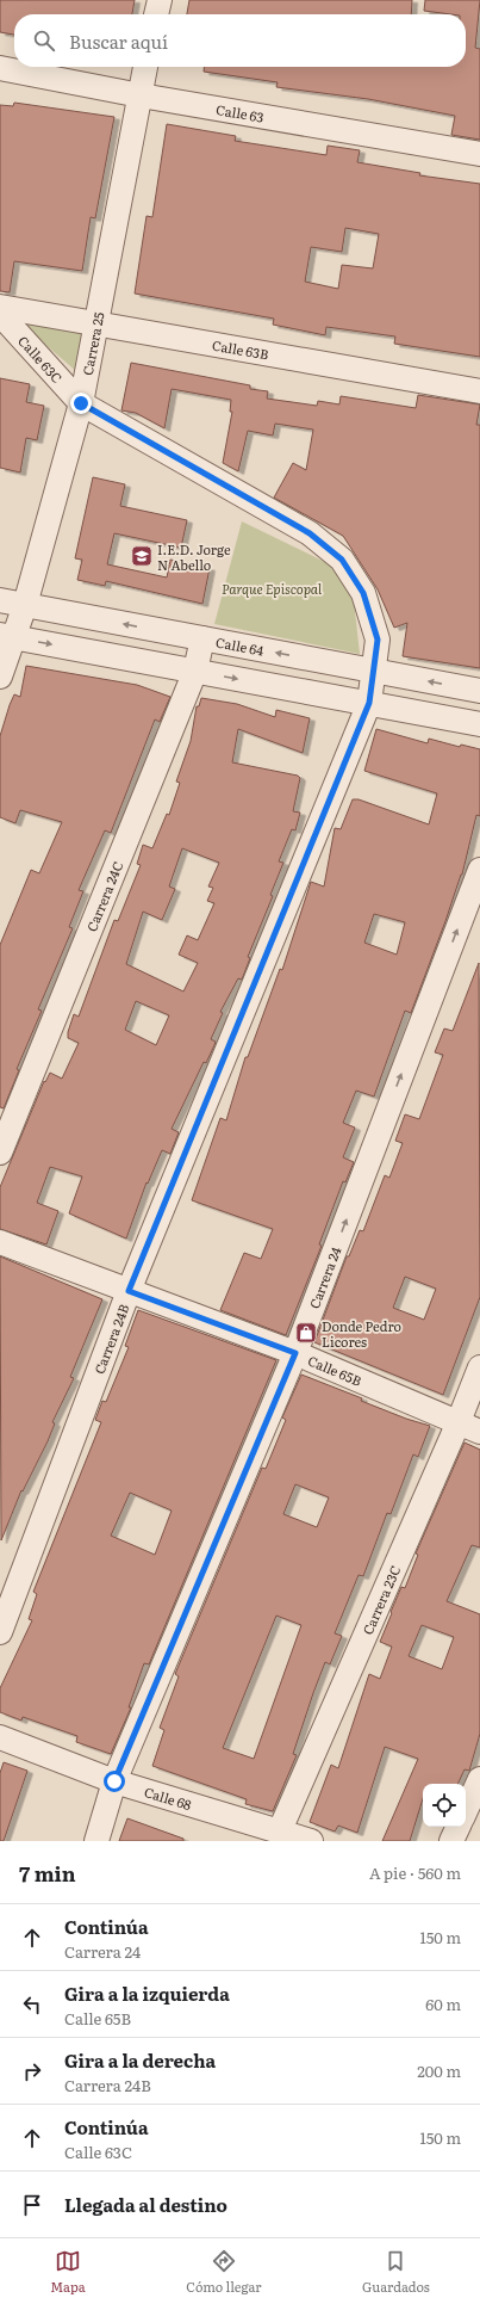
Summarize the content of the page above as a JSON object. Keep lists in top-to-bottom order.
{
  "streets": {
    "street": [
      "Calle 63",
      "Carrera 25",
      "Calle 63B",
      "Calle 63C",
      "Calle 64",
      "Carrera 24C",
      "Carrera 24",
      "Carrera 24B",
      "Calle 65B",
      "Carrera 23C",
      "Calle 68"
    ]
  },
  "crossings": [
    ["Calle 63", "Carrera 25"],
    ["Carrera 25", "Calle 63B"],
    ["Carrera 25", "Calle 63C"],
    ["Carrera 25", "Calle 64"],
    ["Calle 63C", "Calle 64"],
    ["Calle 63C", "Carrera 24B"],
    ["Calle 64", "Carrera 24C"],
    ["Carrera 24", "Calle 65B"],
    ["Carrera 24", "Calle 68"],
    ["Carrera 24B", "Calle 65B"],
    ["Calle 65B", "Carrera 23C"],
    ["Carrera 23C", "Calle 68"]
  ],
  "one_way": ["Carrera 24"],
  "parks": ["Parque Episcopal"],
  "places": {
    "school or university": ["I.E.D. Jorge N Abello"],
    "shop": ["Donde Pedro Licores"]
  },
  "page": {
    "search": "Buscar aquí",
    "heading": ["7 min", "A pie · 560 m"],
    "list": [
      ["Continúa", "Carrera 24", "150 m"],
      ["Gira a la izquierda", "Calle 65B", "60 m"],
      ["Gira a la derecha", "Carrera 24B", "200 m"],
      ["Continúa", "Calle 63C", "150 m"],
      "Llegada al destino"
    ],
    "nav": ["Mapa", "Cómo llegar", "Guardados"]
  }
}
